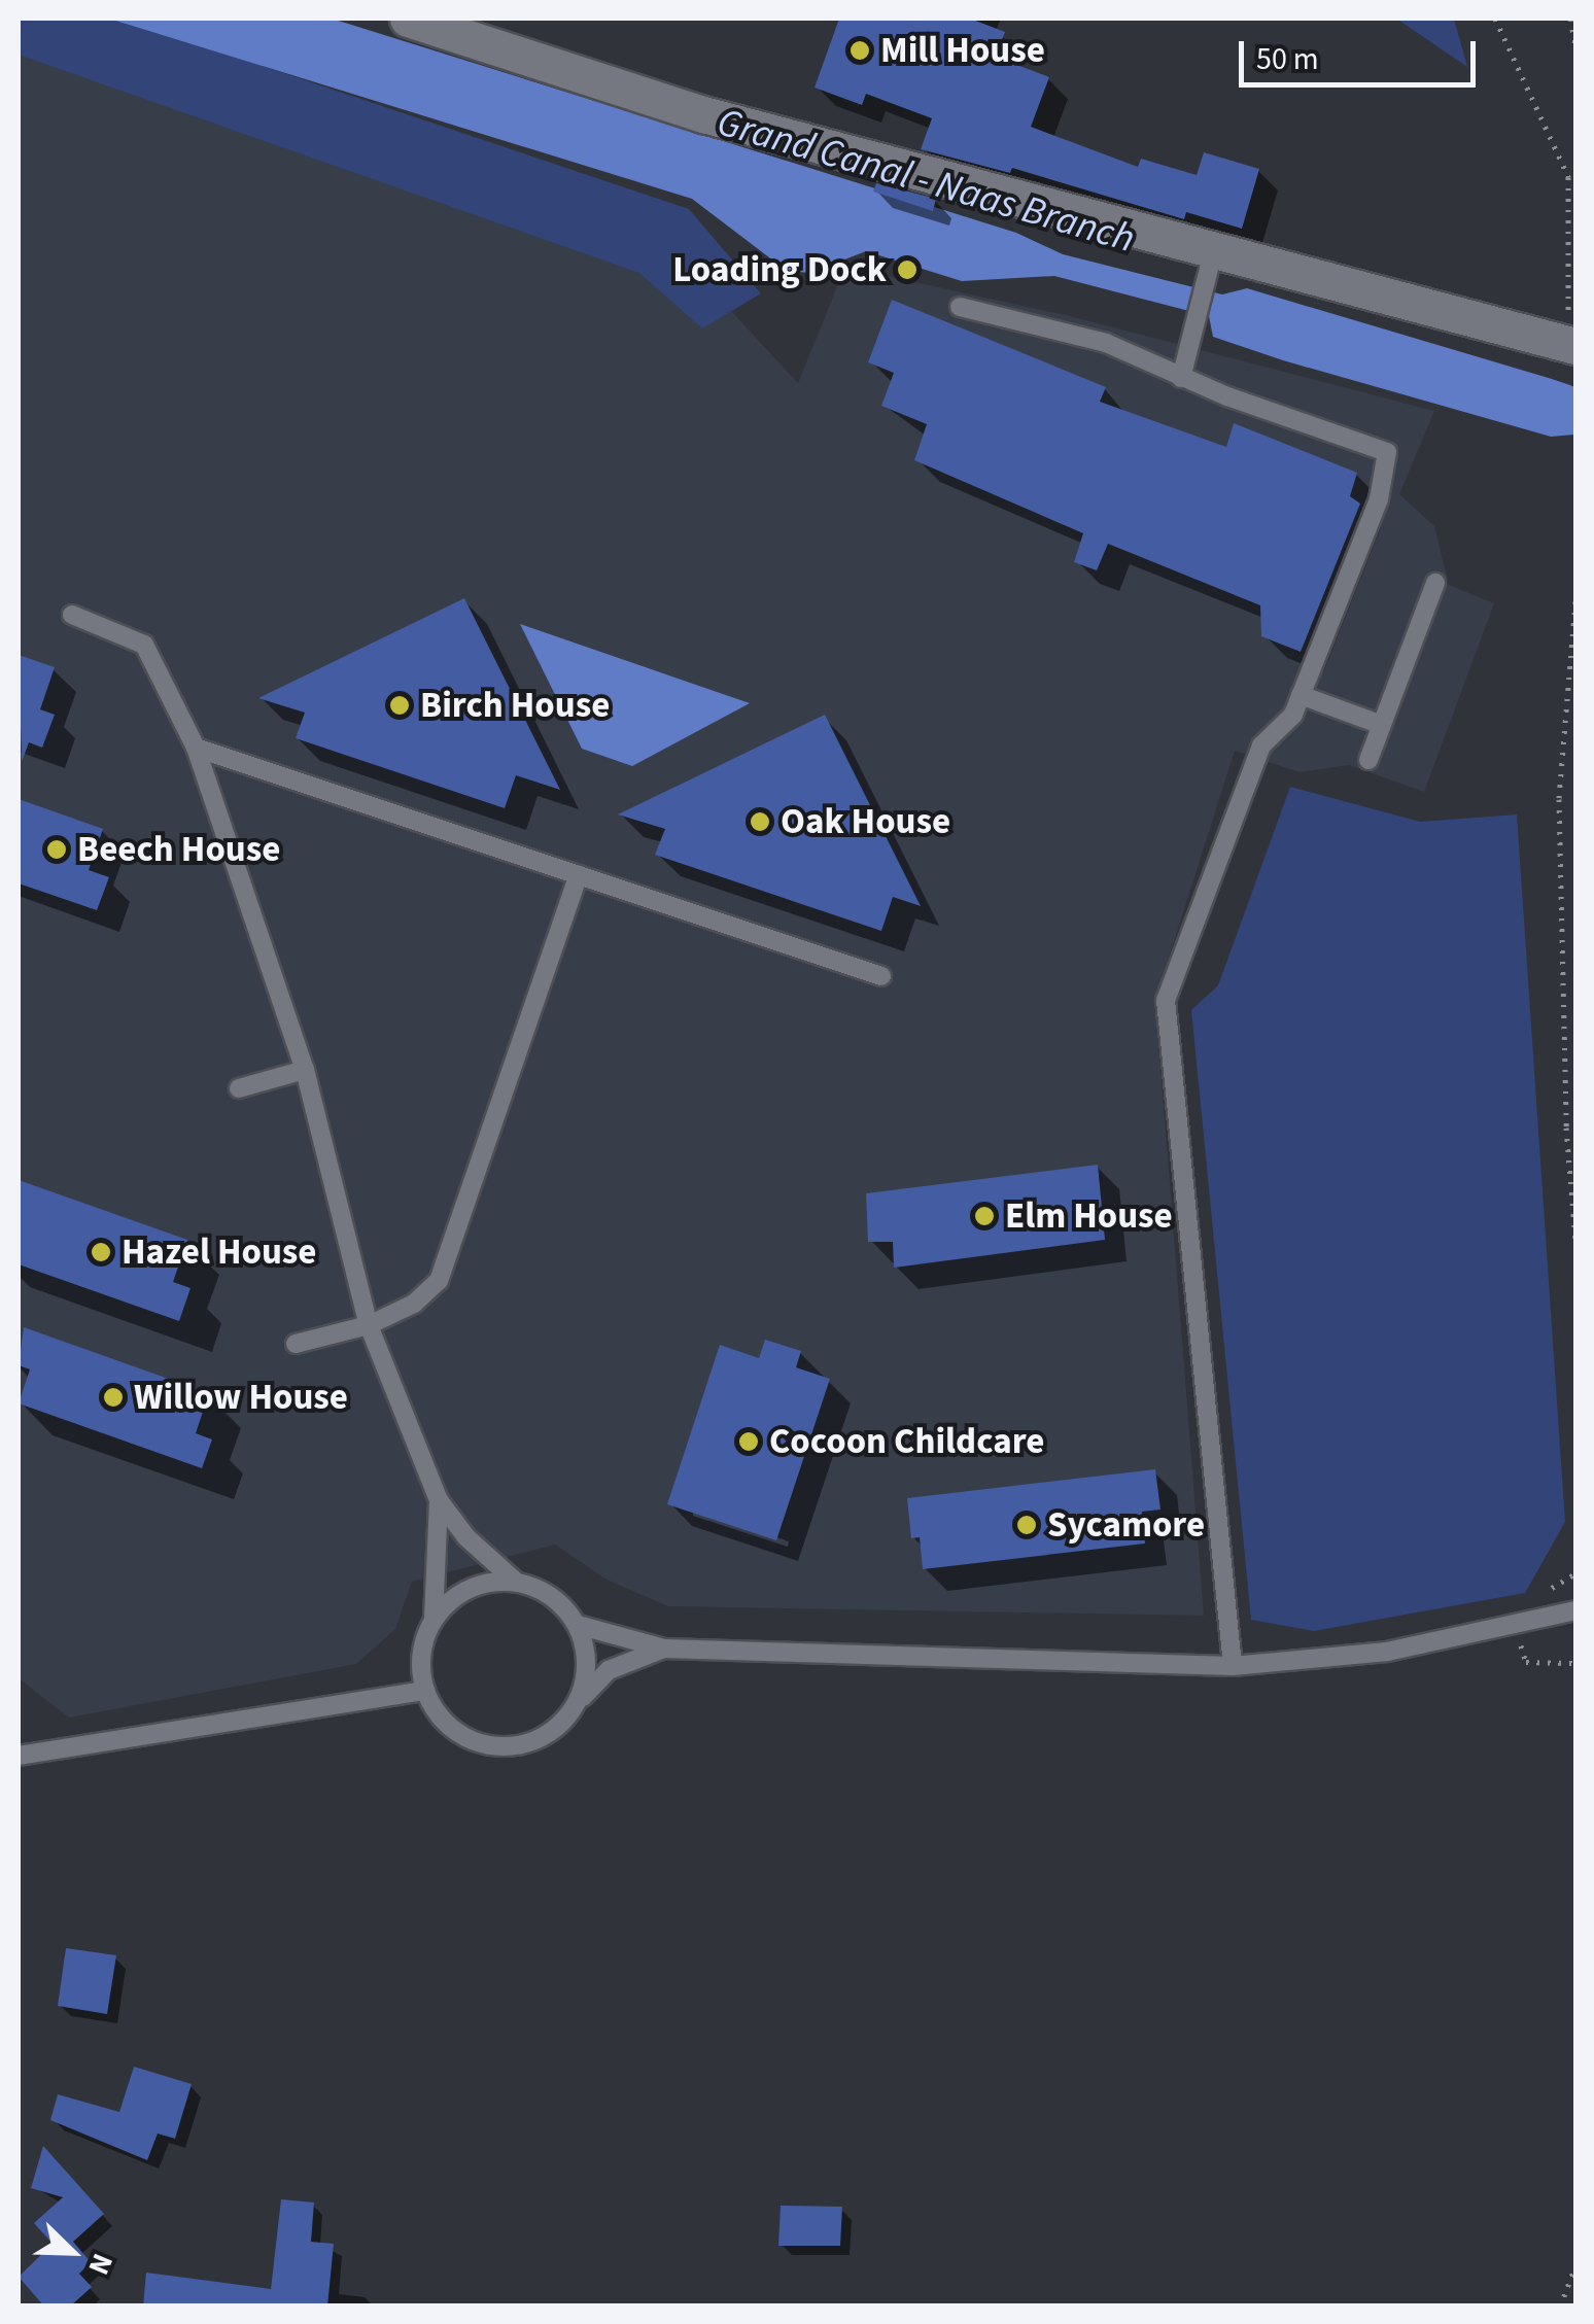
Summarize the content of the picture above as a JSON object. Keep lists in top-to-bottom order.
{
  "water": ["Grand Canal - Naas Branch"],
  "places": [
    "Mill House",
    "Loading Dock",
    "Birch House",
    "Oak House",
    "Beech House",
    "Elm House",
    "Hazel House",
    "Willow House",
    "Cocoon Childcare",
    "Sycamore"
  ],
  "scale_bar": "50 m",
  "north": "bottom right"
}
